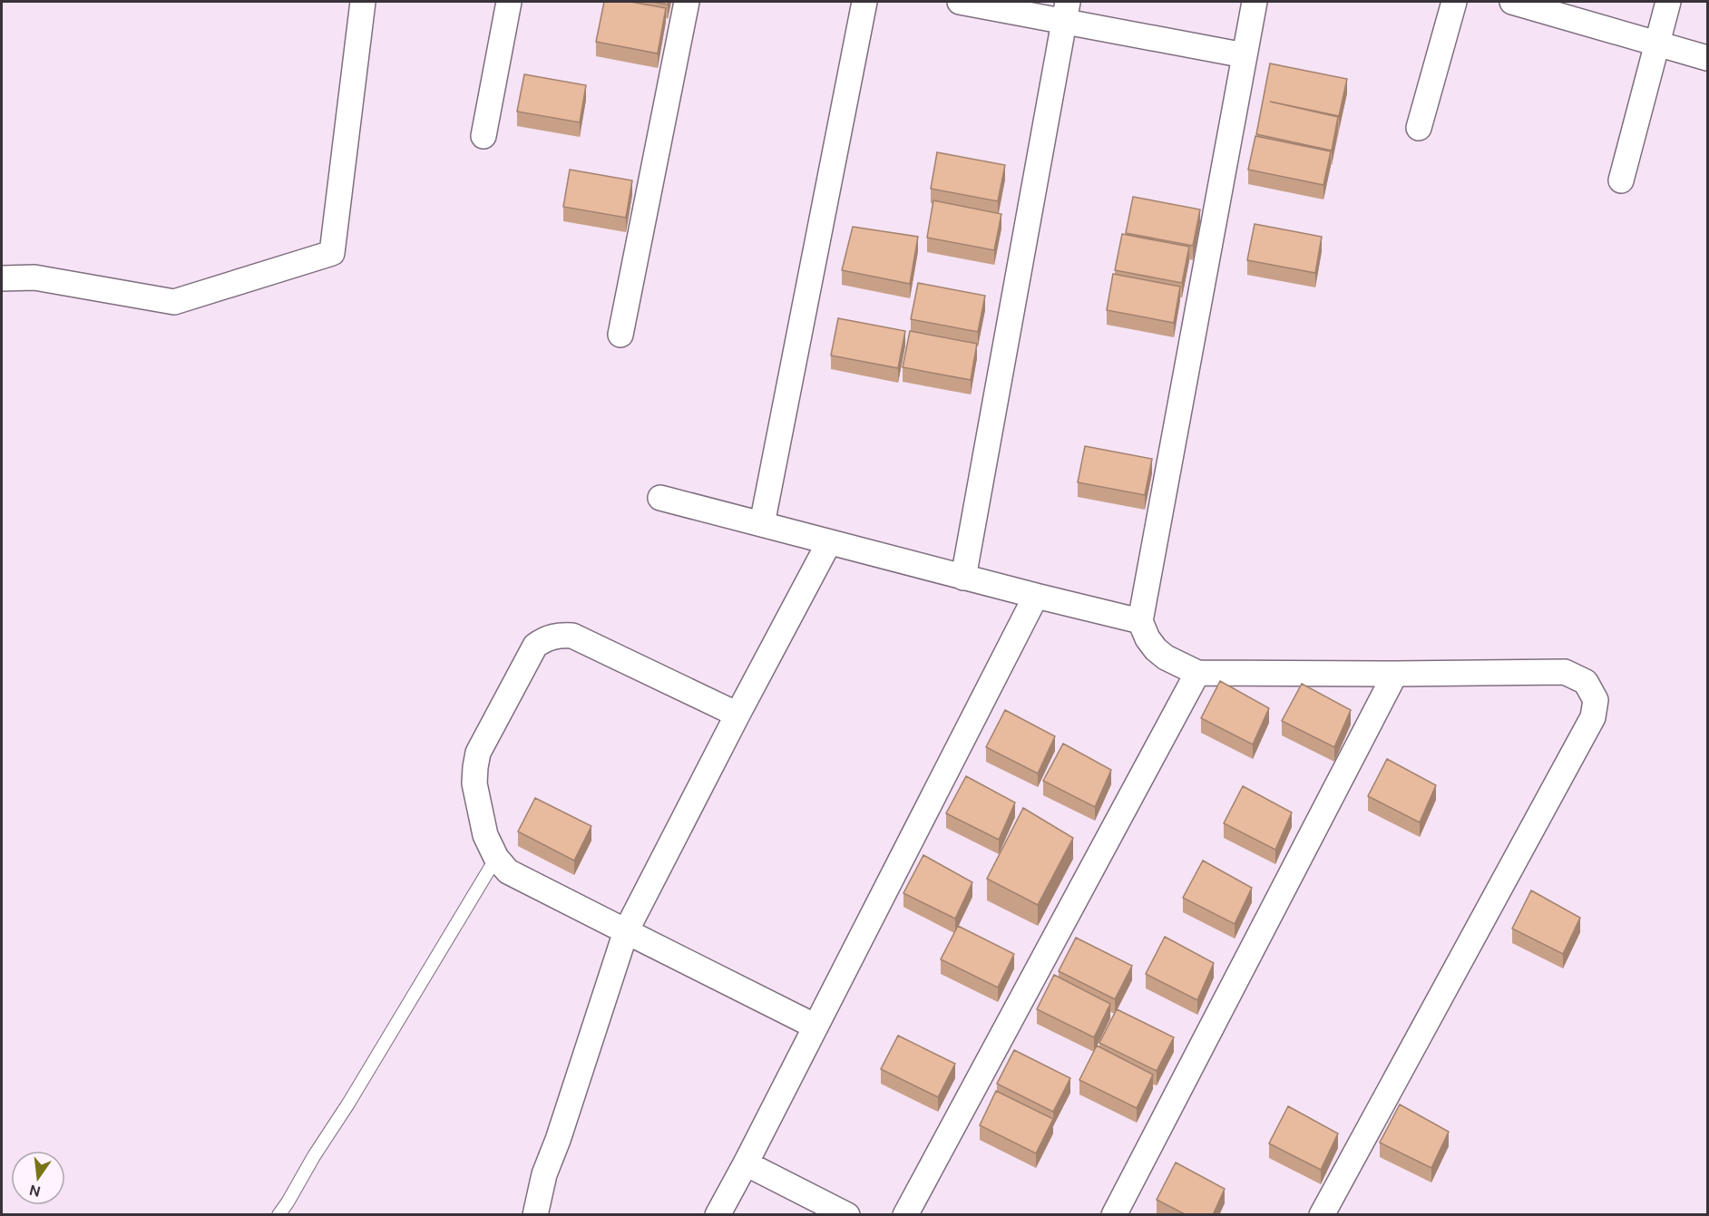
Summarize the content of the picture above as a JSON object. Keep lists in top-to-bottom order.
{
  "north": "bottom"
}
